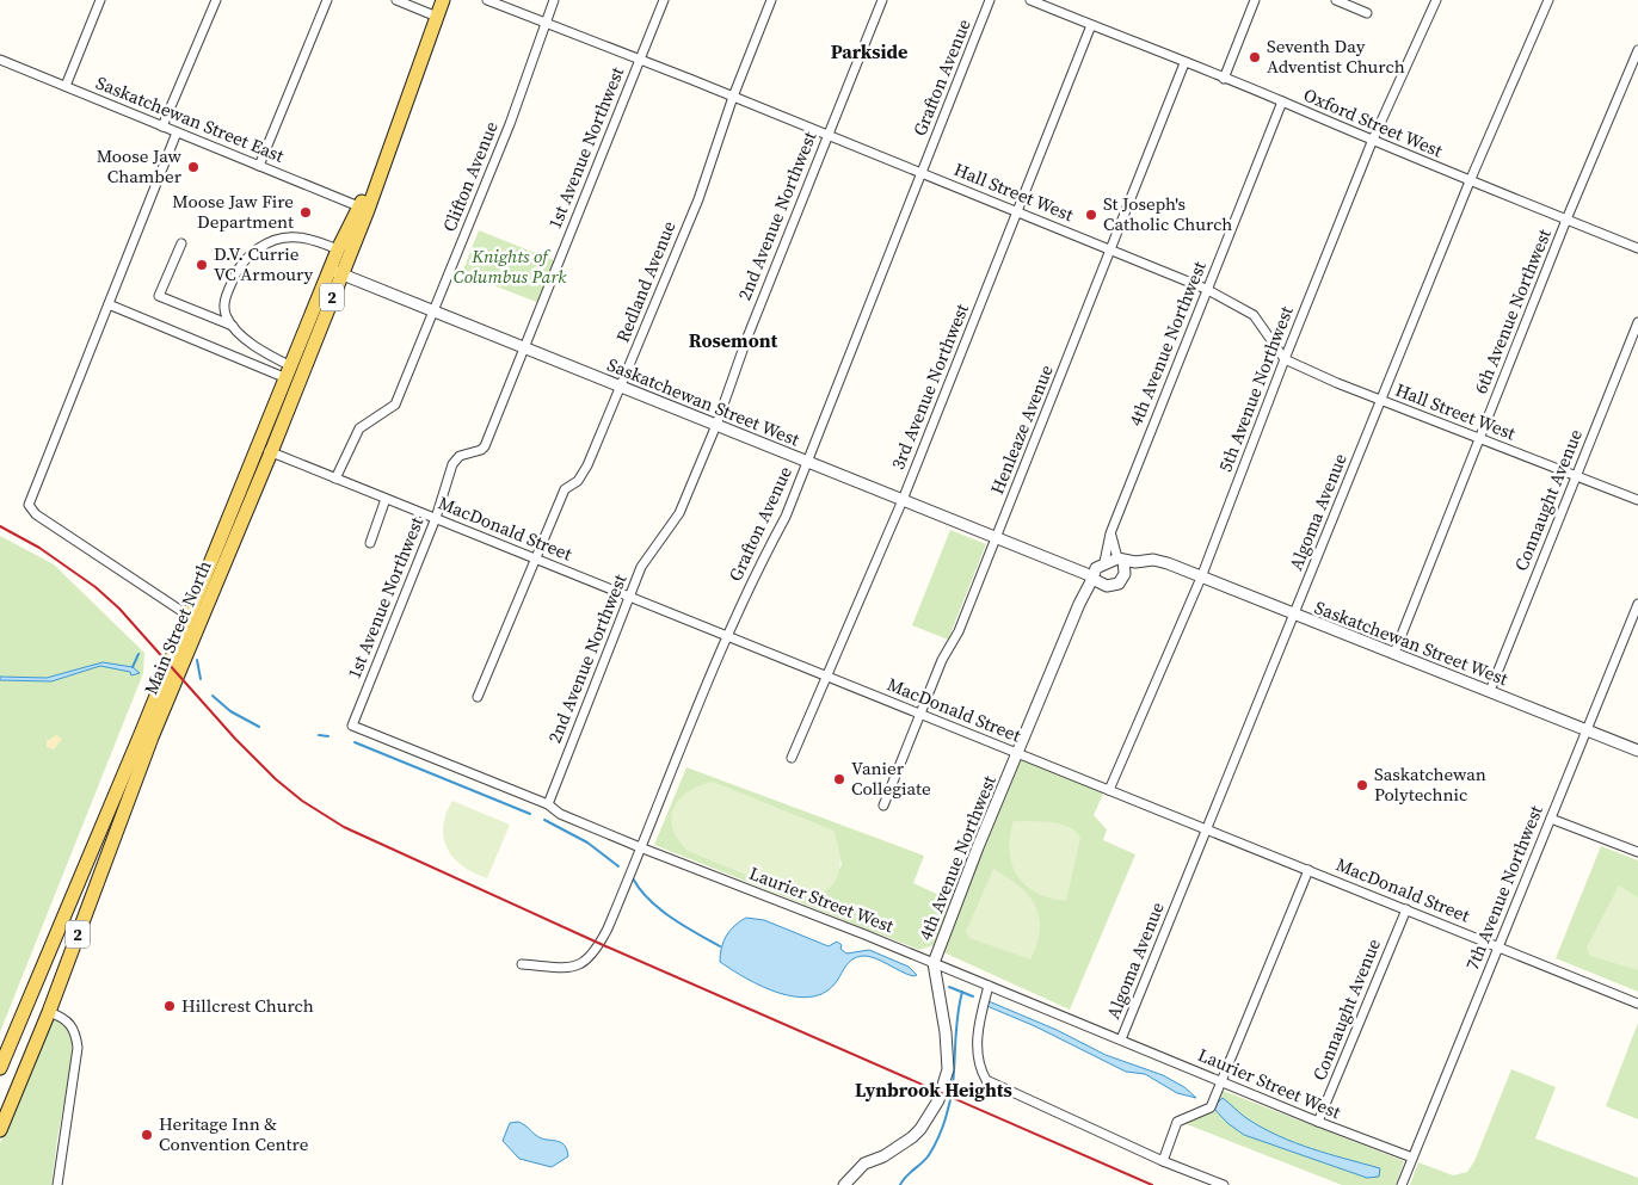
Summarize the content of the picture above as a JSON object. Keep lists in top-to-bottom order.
{
  "streets": {
    "main road": ["2", "Main Street North"],
    "street": [
      "Grafton Avenue",
      "Saskatchewan Street East",
      "Oxford Street West",
      "1st Avenue Northwest",
      "Clifton Avenue",
      "Hall Street West",
      "2nd Avenue Northwest",
      "Redland Avenue",
      "6th Avenue Northwest",
      "4th Avenue Northwest",
      "3rd Avenue Northwest",
      "5th Avenue Northwest",
      "Saskatchewan Street West",
      "Henleaze Avenue",
      "Connaught Avenue",
      "Algoma Avenue",
      "MacDonald Street",
      "7th Avenue Northwest",
      "Laurier Street West"
    ]
  },
  "crossings": [
    ["Grafton Avenue", "Hall Street West"],
    ["Grafton Avenue", "Saskatchewan Street West"],
    ["Grafton Avenue", "MacDonald Street"],
    ["Grafton Avenue", "Laurier Street West"],
    ["Saskatchewan Street East", "Main Street North"],
    ["Oxford Street West", "6th Avenue Northwest"],
    ["Oxford Street West", "4th Avenue Northwest"],
    ["Oxford Street West", "3rd Avenue Northwest"],
    ["Oxford Street West", "5th Avenue Northwest"],
    ["Oxford Street West", "Henleaze Avenue"],
    ["Oxford Street West", "Algoma Avenue"],
    ["1st Avenue Northwest", "Hall Street West"],
    ["1st Avenue Northwest", "Saskatchewan Street West"],
    ["1st Avenue Northwest", "MacDonald Street"],
    ["1st Avenue Northwest", "Laurier Street West"],
    ["Clifton Avenue", "Hall Street West"],
    ["Clifton Avenue", "Saskatchewan Street West"],
    ["Clifton Avenue", "MacDonald Street"],
    ["Hall Street West", "2nd Avenue Northwest"],
    ["Hall Street West", "Redland Avenue"],
    ["Hall Street West", "6th Avenue Northwest"],
    ["Hall Street West", "4th Avenue Northwest"],
    ["Hall Street West", "3rd Avenue Northwest"],
    ["Hall Street West", "5th Avenue Northwest"],
    ["Hall Street West", "Henleaze Avenue"],
    ["Hall Street West", "Connaught Avenue"],
    ["Hall Street West", "Algoma Avenue"],
    ["2nd Avenue Northwest", "Saskatchewan Street West"],
    ["2nd Avenue Northwest", "MacDonald Street"],
    ["2nd Avenue Northwest", "Laurier Street West"],
    ["Redland Avenue", "Saskatchewan Street West"],
    ["Redland Avenue", "MacDonald Street"],
    ["6th Avenue Northwest", "Saskatchewan Street West"],
    ["4th Avenue Northwest", "Saskatchewan Street West"],
    ["4th Avenue Northwest", "MacDonald Street"],
    ["4th Avenue Northwest", "Laurier Street West"],
    ["3rd Avenue Northwest", "Saskatchewan Street West"],
    ["3rd Avenue Northwest", "MacDonald Street"],
    ["5th Avenue Northwest", "Saskatchewan Street West"],
    ["5th Avenue Northwest", "MacDonald Street"],
    ["Saskatchewan Street West", "Henleaze Avenue"],
    ["Saskatchewan Street West", "Connaught Avenue"],
    ["Saskatchewan Street West", "Algoma Avenue"],
    ["Saskatchewan Street West", "Main Street North"],
    ["Saskatchewan Street West", "7th Avenue Northwest"],
    ["Henleaze Avenue", "MacDonald Street"],
    ["Connaught Avenue", "MacDonald Street"],
    ["Connaught Avenue", "Laurier Street West"],
    ["Algoma Avenue", "MacDonald Street"],
    ["Algoma Avenue", "Laurier Street West"],
    ["MacDonald Street", "Main Street North"],
    ["MacDonald Street", "7th Avenue Northwest"],
    ["7th Avenue Northwest", "Laurier Street West"]
  ],
  "districts": ["Parkside", "Rosemont", "Lynbrook Heights"],
  "parks": ["Knights of Columbus Park"],
  "places": [
    "Seventh Day Adventist Church",
    "Moose Jaw Chamber",
    "Moose Jaw Fire Department",
    "St Joseph's Catholic Church",
    "D.V. Currie VC Armoury",
    "Vanier Collegiate",
    "Saskatchewan Polytechnic",
    "Hillcrest Church",
    "Heritage Inn & Convention Centre"
  ]
}
